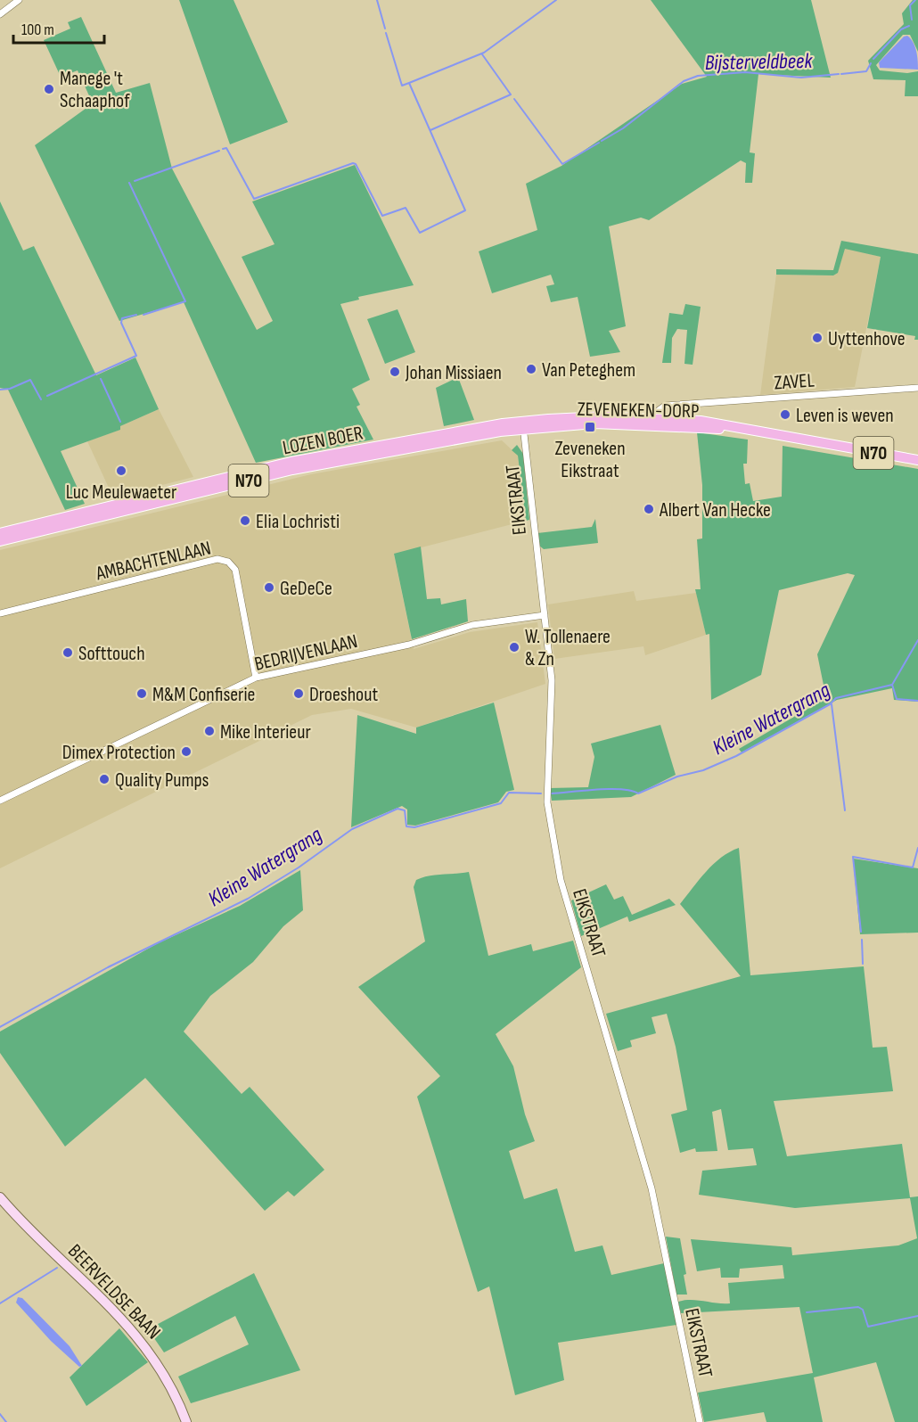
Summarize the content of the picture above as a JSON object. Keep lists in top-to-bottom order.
{
  "streets": {
    "main road": [
      "ZEVENEKEN-DORP",
      "LOZEN BOER",
      "N70",
      "BEERVELDSE BAAN"
    ],
    "street": [
      "ZAVEL",
      "EIKSTRAAT",
      "AMBACHTENLAAN",
      "BEDRIJVENLAAN"
    ]
  },
  "crossings": [
    ["ZEVENEKEN-DORP", "LOZEN BOER"],
    ["ZEVENEKEN-DORP", "EIKSTRAAT"],
    ["LOZEN BOER", "EIKSTRAAT"],
    ["EIKSTRAAT", "BEDRIJVENLAAN"],
    ["AMBACHTENLAAN", "BEDRIJVENLAAN"]
  ],
  "water": ["Bijsterveldbeek", "Kleine Watergrang"],
  "places": {
    "other": [
      "Manege 't Schaaphof",
      "Uyttenhove",
      "Van Peteghem",
      "Johan Missiaen",
      "Leven is weven",
      "Luc Meulewaeter",
      "Albert Van Hecke",
      "Elia Lochristi",
      "GeDeCe",
      "W. Tollenaere & Zn",
      "Softtouch",
      "M&M Confiserie",
      "Droeshout",
      "Mike Interieur",
      "Dimex Protection",
      "Quality Pumps"
    ],
    "transit": ["Zeveneken Eikstraat"]
  },
  "scale_bar": "100 m"
}
